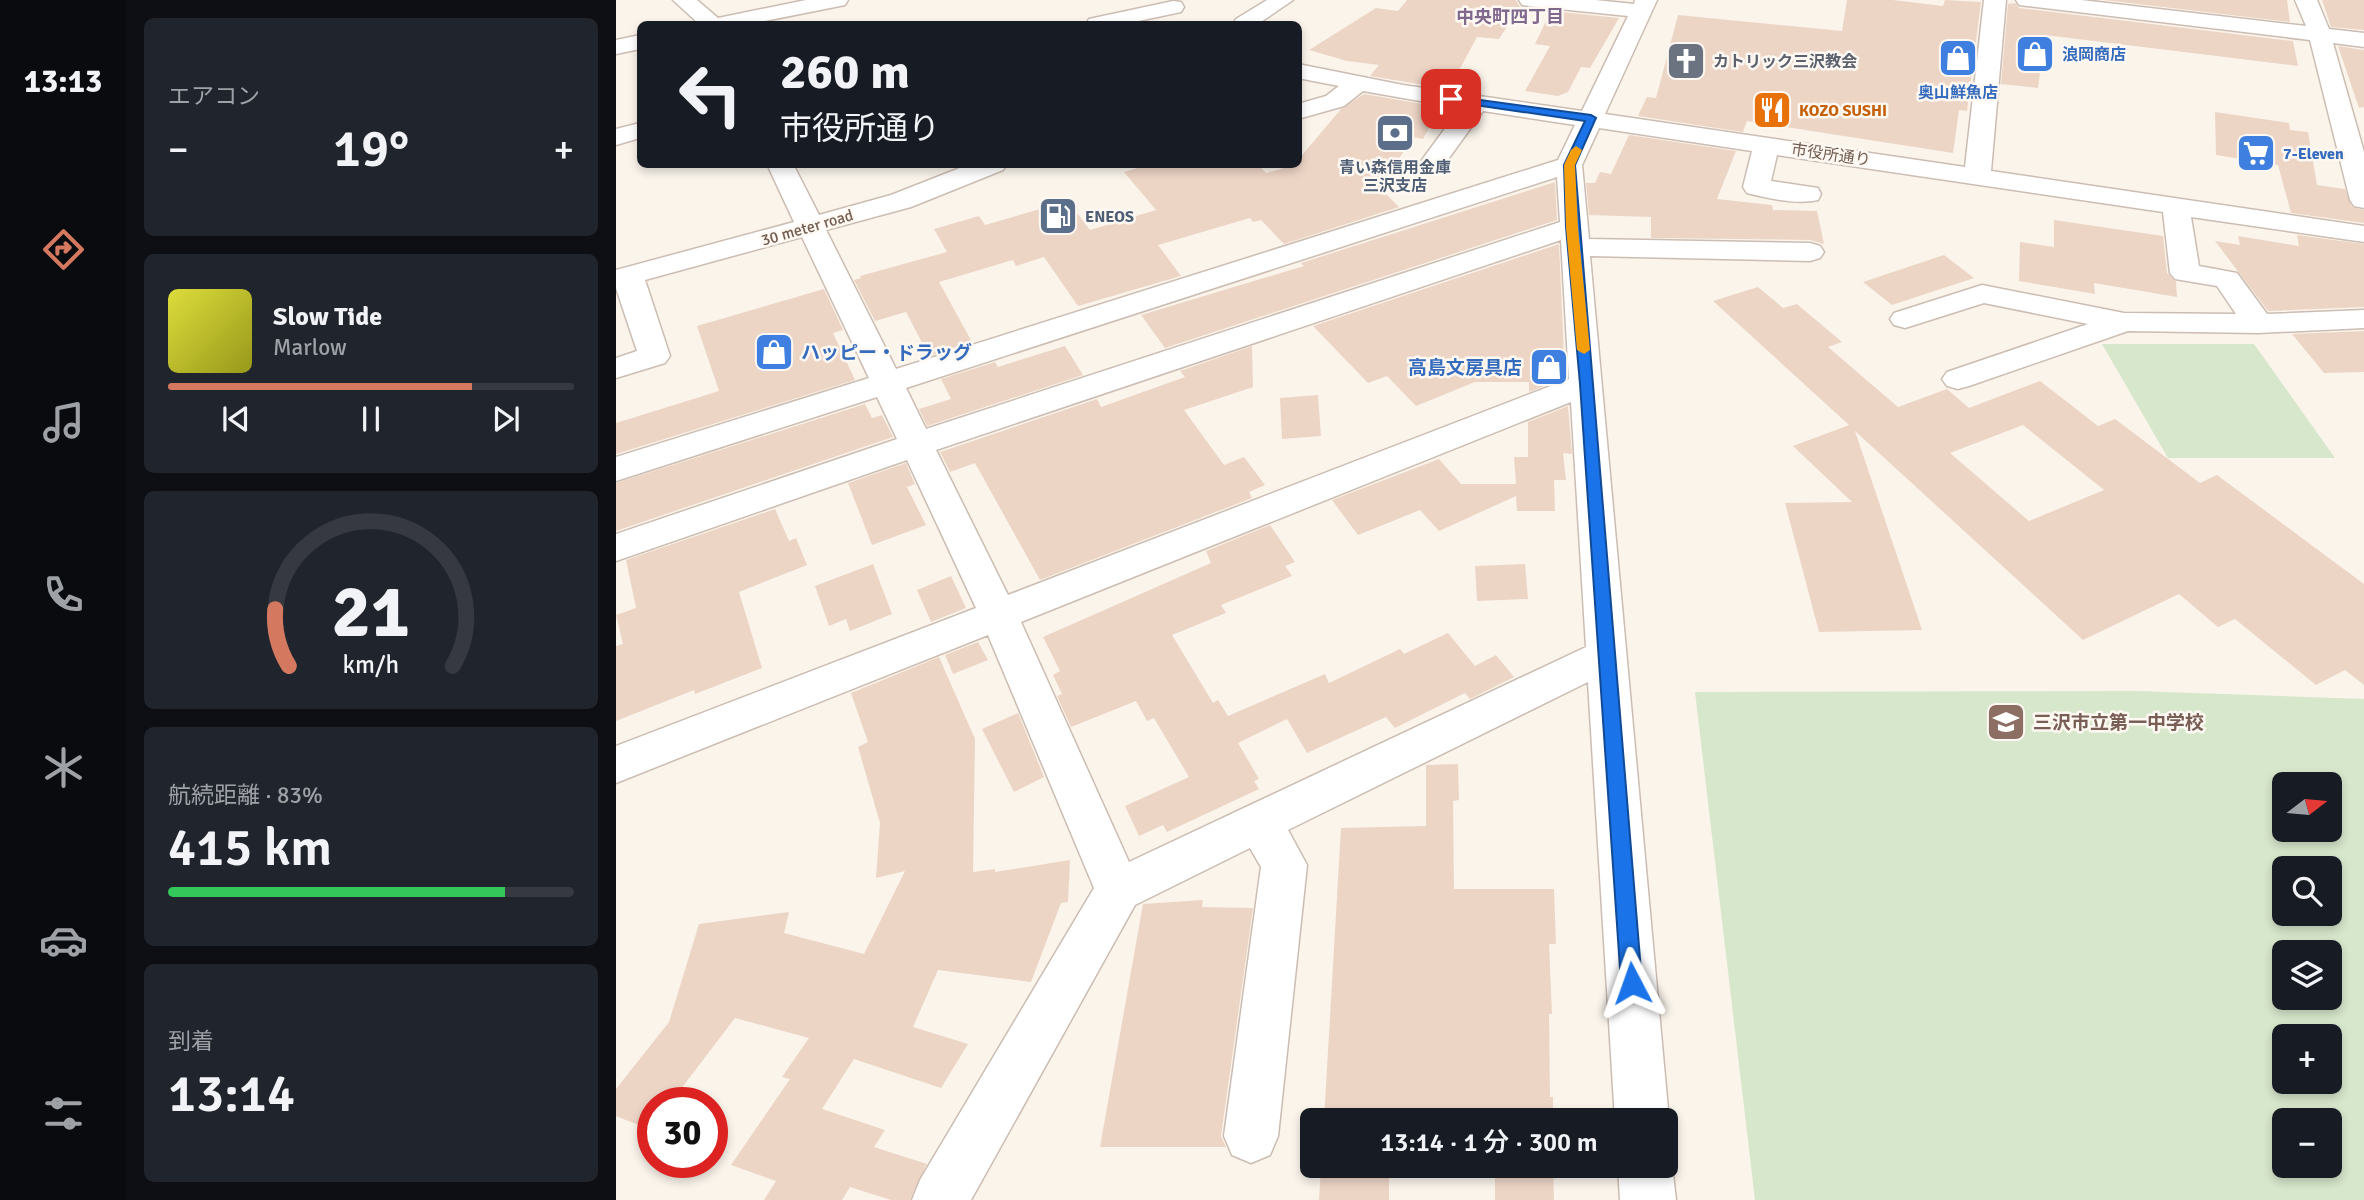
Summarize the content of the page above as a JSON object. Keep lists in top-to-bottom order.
{
  "streets": {
    "street": ["市役所通り", "30 meter road"]
  },
  "districts": ["中央町四丁目"],
  "places": {
    "shop": [
      "浪岡商店",
      "奥山鮮魚店",
      "ハッピー・ドラッグ",
      "高島文房具店"
    ],
    "church": ["カトリック三沢教会"],
    "restaurant": ["KOZO SUSHI"],
    "bank": ["青い森信用金庫 三沢支店"],
    "supermarket": ["7-Eleven"],
    "fuel station": ["ENEOS"],
    "school or university": ["三沢市立第一中学校"]
  },
  "north": "right",
  "page": {
    "tabs": "13:13",
    "tile": [
      "エアコン",
      ["航続距離 · 83%", "415 km"],
      ["到着", "13:14"]
    ],
    "turn": ["260 m", "市役所通り"],
    "heat": ["−", "19°", "+"],
    "song": ["Slow Tide", "Marlow"],
    "map_buttons": ["+", "−"],
    "limit": "30",
    "trip": "13:14 · 1 分 · 300 m",
    "gauge": ["21", "km/h"]
  }
}
